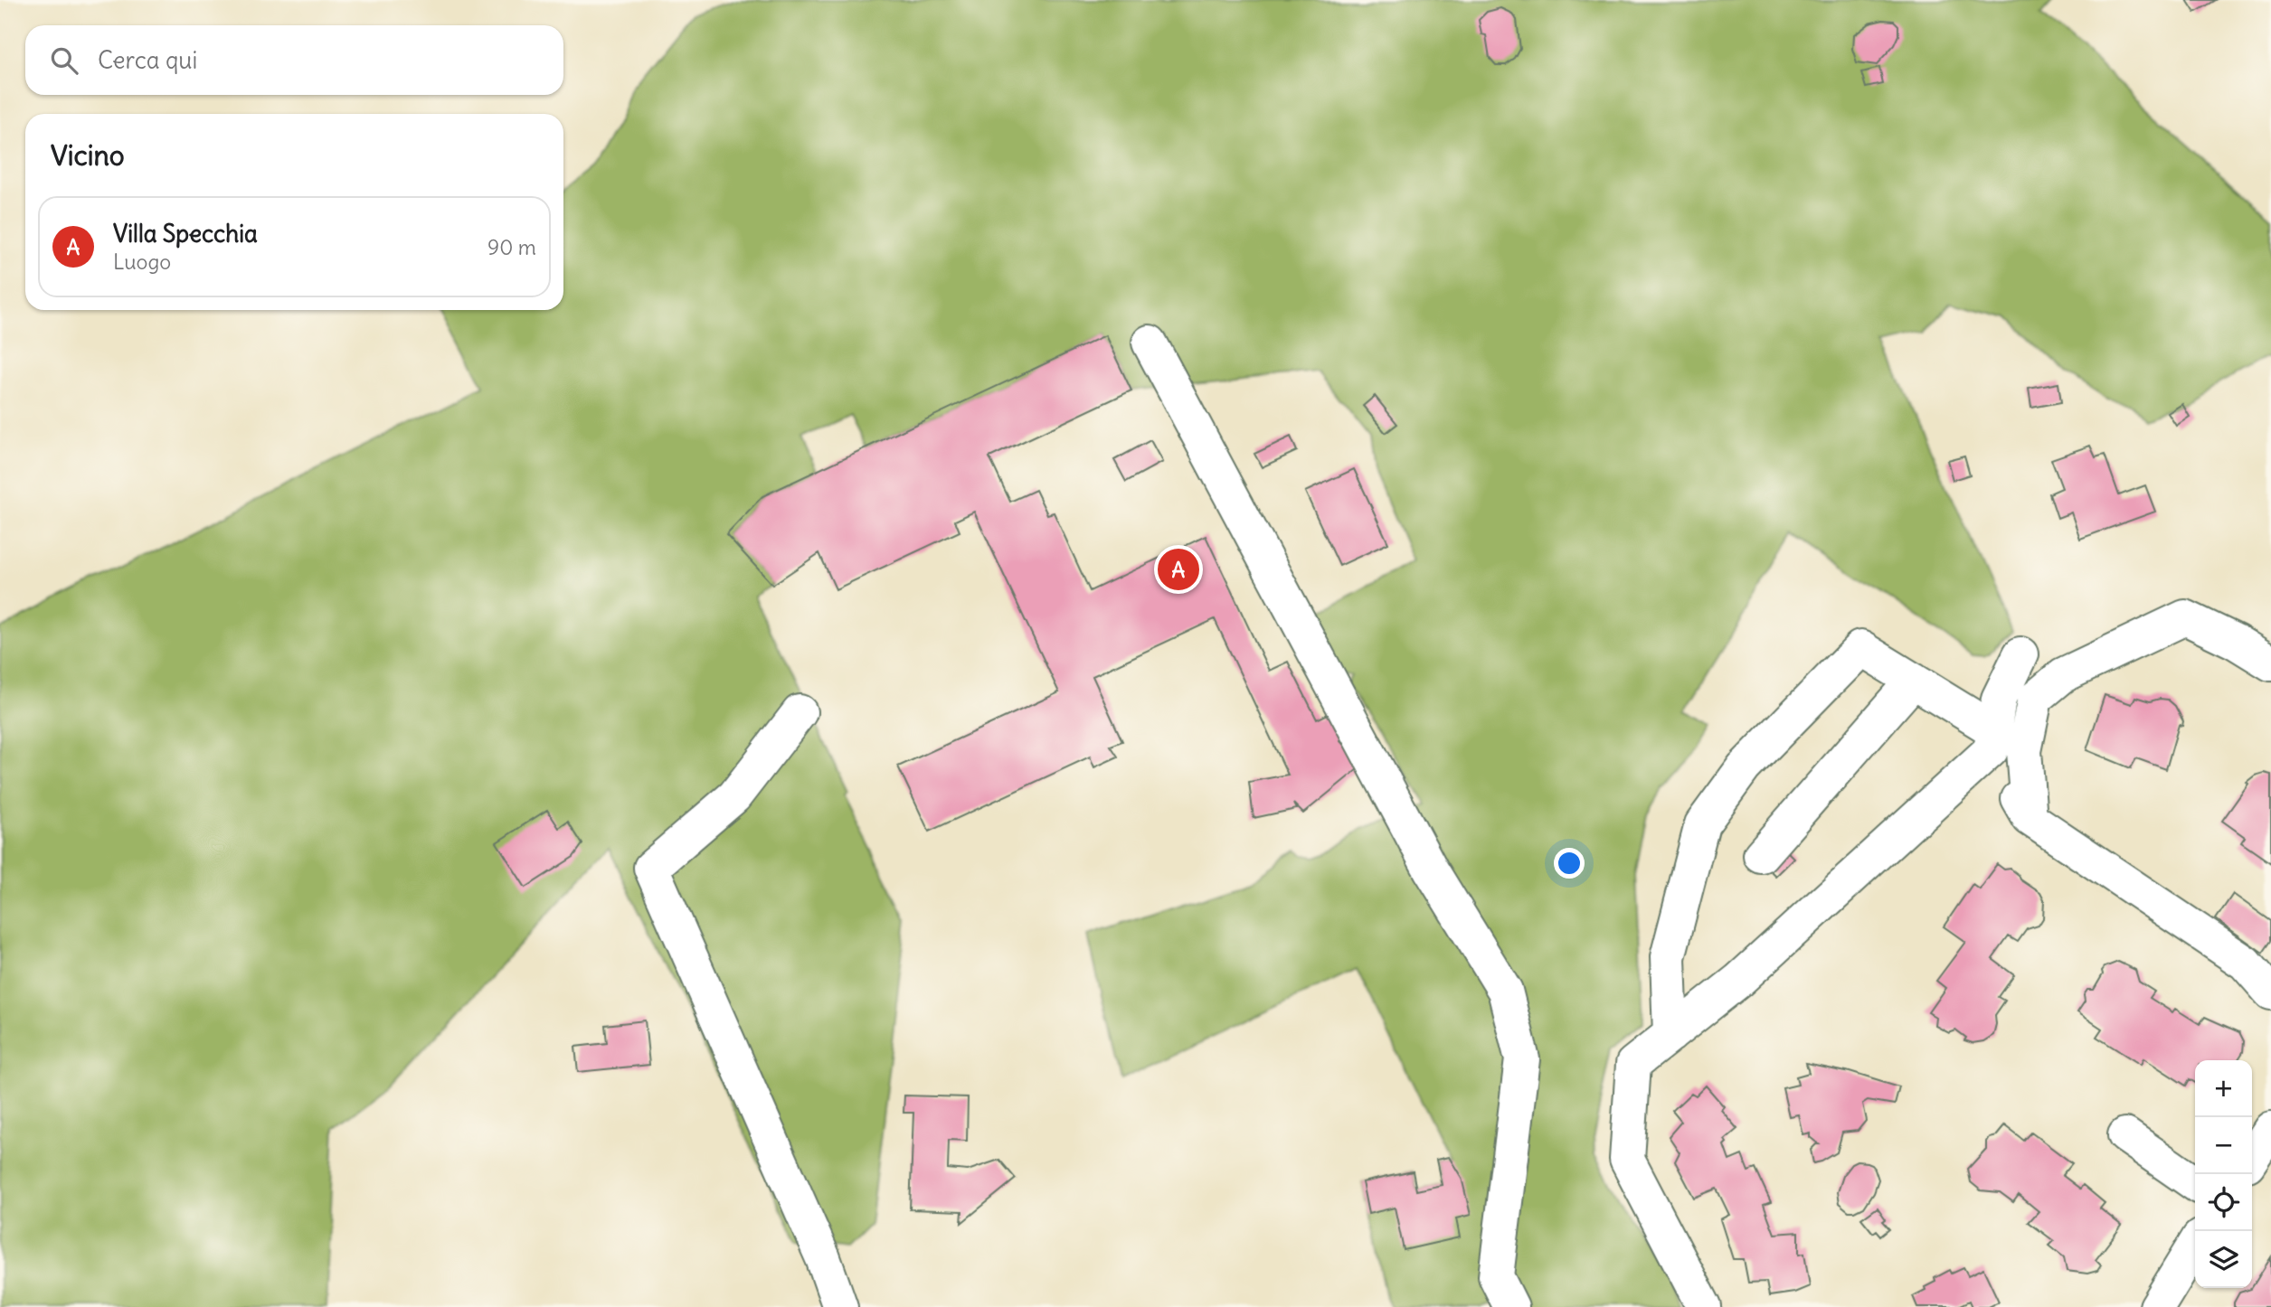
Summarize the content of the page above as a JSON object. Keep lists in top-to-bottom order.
{
  "page": {
    "search": "Cerca qui",
    "heading": "Vicino",
    "list": [
      {
        "mark": "A",
        "name": "Villa Specchia",
        "note": "Luogo",
        "value": "90 m"
      }
    ],
    "pins": "A",
    "map_buttons": ["+", "−"]
  }
}
